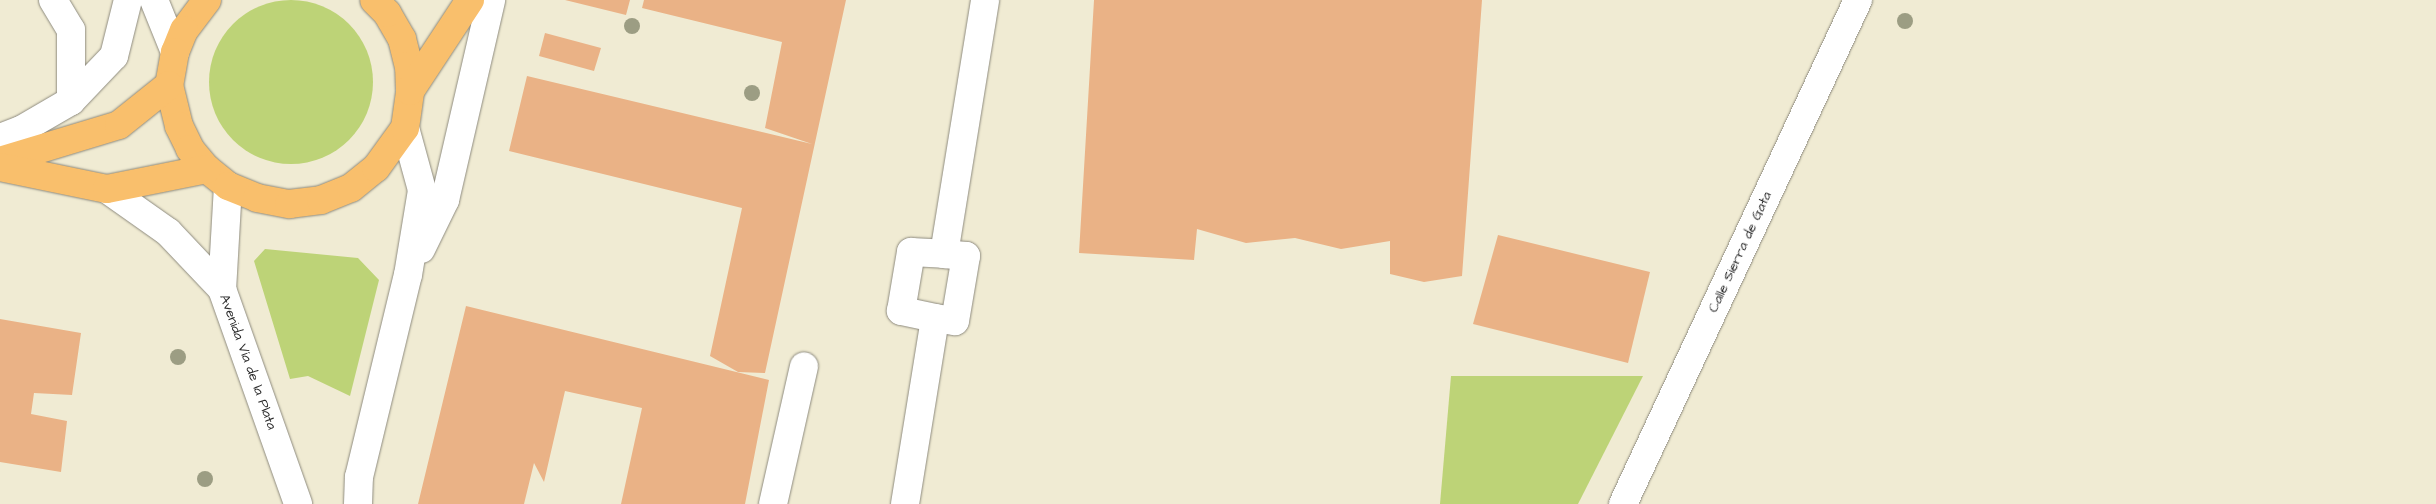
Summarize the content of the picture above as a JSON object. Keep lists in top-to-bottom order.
{
  "streets": {
    "street": ["Calle Sierra de Gata", "Avenida Vía de la Plata"]
  }
}
